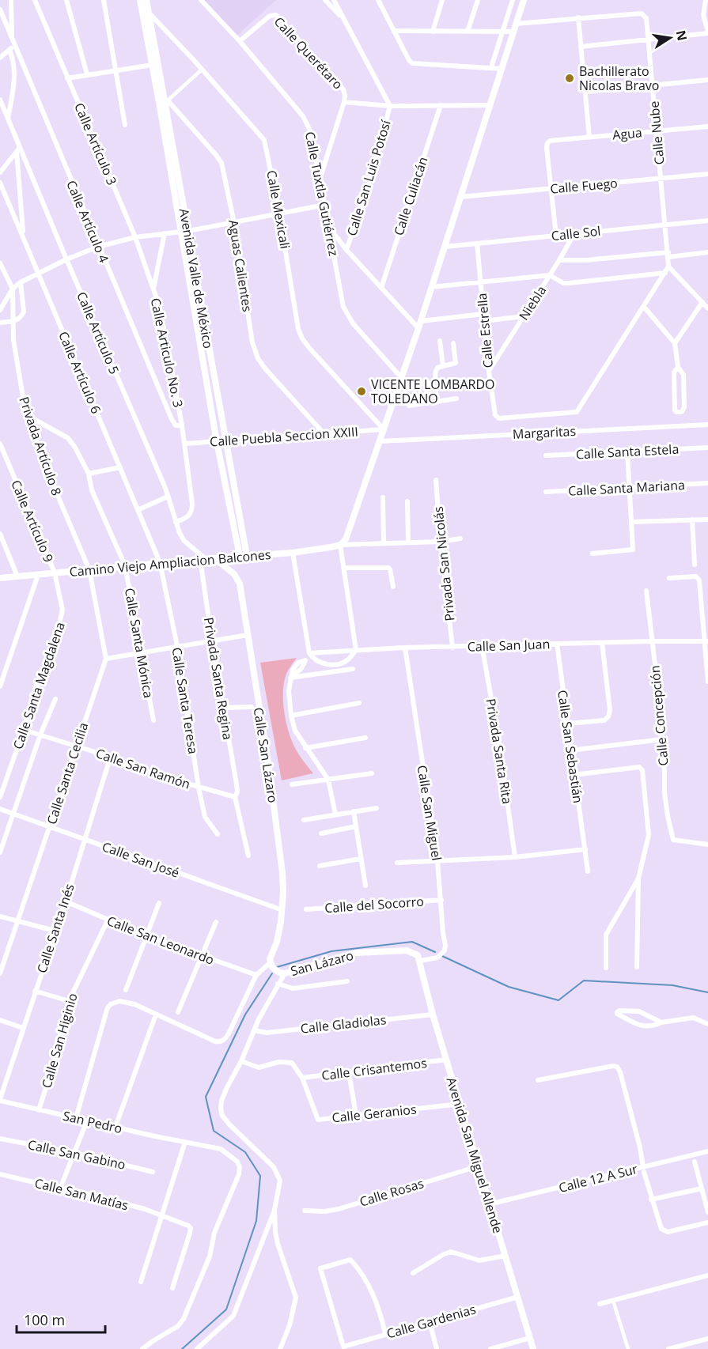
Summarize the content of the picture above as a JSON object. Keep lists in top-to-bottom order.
{
  "streets": {
    "main road": [
      "Avenida Valle de México",
      "Camino Viejo Ampliacion Balcones",
      "Calle San Lázaro",
      "San Lázaro",
      "Avenida San Miguel Allende"
    ],
    "street": [
      "Calle Querétaro",
      "Calle Nube",
      "Agua",
      "Calle Artículo 3",
      "Calle San Luis Potosí",
      "Calle Fuego",
      "Calle Tuxtla Gutiérrez",
      "Calle Culiacán",
      "Calle Mexicali",
      "Calle Artículo 4",
      "Calle Sol",
      "Aguas Calientes",
      "Niebla",
      "Calle Estrella",
      "Calle Artículo 5",
      "Calle Articulo No. 3",
      "Calle Artículo 6",
      "Margaritas",
      "Calle Puebla Seccion XXIII",
      "Privada Artículo 8",
      "Calle Santa Estela",
      "Calle Santa Mariana",
      "Calle Artículo 9",
      "Privada San Nicolás",
      "Calle Santa Mónica",
      "Calle San Juan",
      "Privada Santa Regina",
      "Calle Santa Magdalena",
      "Calle Santa Teresa",
      "Calle Concepción",
      "Calle San Sebastián",
      "Privada Santa Rita",
      "Calle San Ramón",
      "Calle Santa Cecilia",
      "Calle San Miguel",
      "Calle San José",
      "Calle del Socorro",
      "Calle Santa Inés",
      "Calle San Leonardo",
      "Calle Gladiolas",
      "Calle San Higinio",
      "Calle Crisantemos",
      "Calle Geranios",
      "San Pedro",
      "Calle San Gabino",
      "Calle 12 A Sur",
      "Calle Rosas",
      "Calle San Matías",
      "Calle Gardenias"
    ]
  },
  "crossings": [
    ["Calle Querétaro", "Calle San Luis Potosí"],
    ["Calle Querétaro", "Calle Tuxtla Gutiérrez"],
    ["Calle Querétaro", "Calle Culiacán"],
    ["Calle Nube", "Agua"],
    ["Calle Nube", "Calle Fuego"],
    ["Calle Nube", "Calle Sol"],
    ["Agua", "Calle Fuego"],
    ["Calle Artículo 3", "Calle Articulo No. 3"],
    ["Calle Mexicali", "Avenida Valle de México"],
    ["Calle Mexicali", "Calle Puebla Seccion XXIII"],
    ["Calle Artículo 4", "Calle Articulo No. 3"],
    ["Calle Sol", "Niebla"],
    ["Calle Sol", "Calle Estrella"],
    ["Aguas Calientes", "Avenida Valle de México"],
    ["Aguas Calientes", "Calle Puebla Seccion XXIII"],
    ["Avenida Valle de México", "Calle Puebla Seccion XXIII"],
    ["Avenida Valle de México", "Camino Viejo Ampliacion Balcones"],
    ["Niebla", "Calle Estrella"],
    ["Calle Artículo 5", "Camino Viejo Ampliacion Balcones"],
    ["Calle Artículo 5", "Privada Santa Regina"],
    ["Calle Articulo No. 3", "Calle Puebla Seccion XXIII"],
    ["Calle Artículo 6", "Camino Viejo Ampliacion Balcones"],
    ["Calle Artículo 6", "Calle Santa Teresa"],
    ["Privada Artículo 8", "Camino Viejo Ampliacion Balcones"],
    ["Privada Artículo 8", "Calle Santa Mónica"],
    ["Privada Artículo 8", "Calle Santa Cecilia"],
    ["Calle Artículo 9", "Camino Viejo Ampliacion Balcones"],
    ["Calle Artículo 9", "Calle Santa Magdalena"],
    ["Camino Viejo Ampliacion Balcones", "Calle Santa Mónica"],
    ["Camino Viejo Ampliacion Balcones", "Privada Santa Regina"],
    ["Camino Viejo Ampliacion Balcones", "Calle Santa Magdalena"],
    ["Camino Viejo Ampliacion Balcones", "Calle Santa Teresa"],
    ["Camino Viejo Ampliacion Balcones", "Calle San Lázaro"],
    ["Camino Viejo Ampliacion Balcones", "Calle Santa Cecilia"],
    ["Privada San Nicolás", "Calle San Juan"],
    ["Calle San Juan", "Calle Concepción"],
    ["Calle San Juan", "Calle San Sebastián"],
    ["Calle San Juan", "Privada Santa Rita"],
    ["Calle San Juan", "Calle San Miguel"],
    ["Privada Santa Regina", "Calle San Ramón"],
    ["Calle Santa Magdalena", "Calle San Ramón"],
    ["Calle Santa Teresa", "Calle San Ramón"],
    ["Calle San Lázaro", "Calle San José"],
    ["Calle San Lázaro", "San Lázaro"],
    ["Calle San Ramón", "Calle Santa Cecilia"],
    ["Calle San Ramón", "Calle Santa Inés"],
    ["Calle Santa Cecilia", "Calle San José"],
    ["Calle San Miguel", "Calle del Socorro"],
    ["Calle San Miguel", "San Lázaro"],
    ["Calle San Miguel", "Avenida San Miguel Allende"],
    ["Calle San José", "Calle Santa Inés"],
    ["Calle Santa Inés", "Calle San Leonardo"],
    ["Calle Santa Inés", "San Pedro"],
    ["Calle San Leonardo", "Calle San Higinio"],
    ["San Lázaro", "Avenida San Miguel Allende"],
    ["Calle Gladiolas", "Avenida San Miguel Allende"],
    ["Calle San Higinio", "San Pedro"],
    ["Calle Crisantemos", "Calle Geranios"],
    ["Calle Crisantemos", "Avenida San Miguel Allende"],
    ["Calle Geranios", "Avenida San Miguel Allende"],
    ["Avenida San Miguel Allende", "Calle 12 A Sur"],
    ["Avenida San Miguel Allende", "Calle Rosas"],
    ["Avenida San Miguel Allende", "Calle Gardenias"]
  ],
  "places": ["Bachillerato Nicolas Bravo", "VICENTE LOMBARDO TOLEDANO"],
  "scale_bar": "100 m",
  "north": "right"
}
